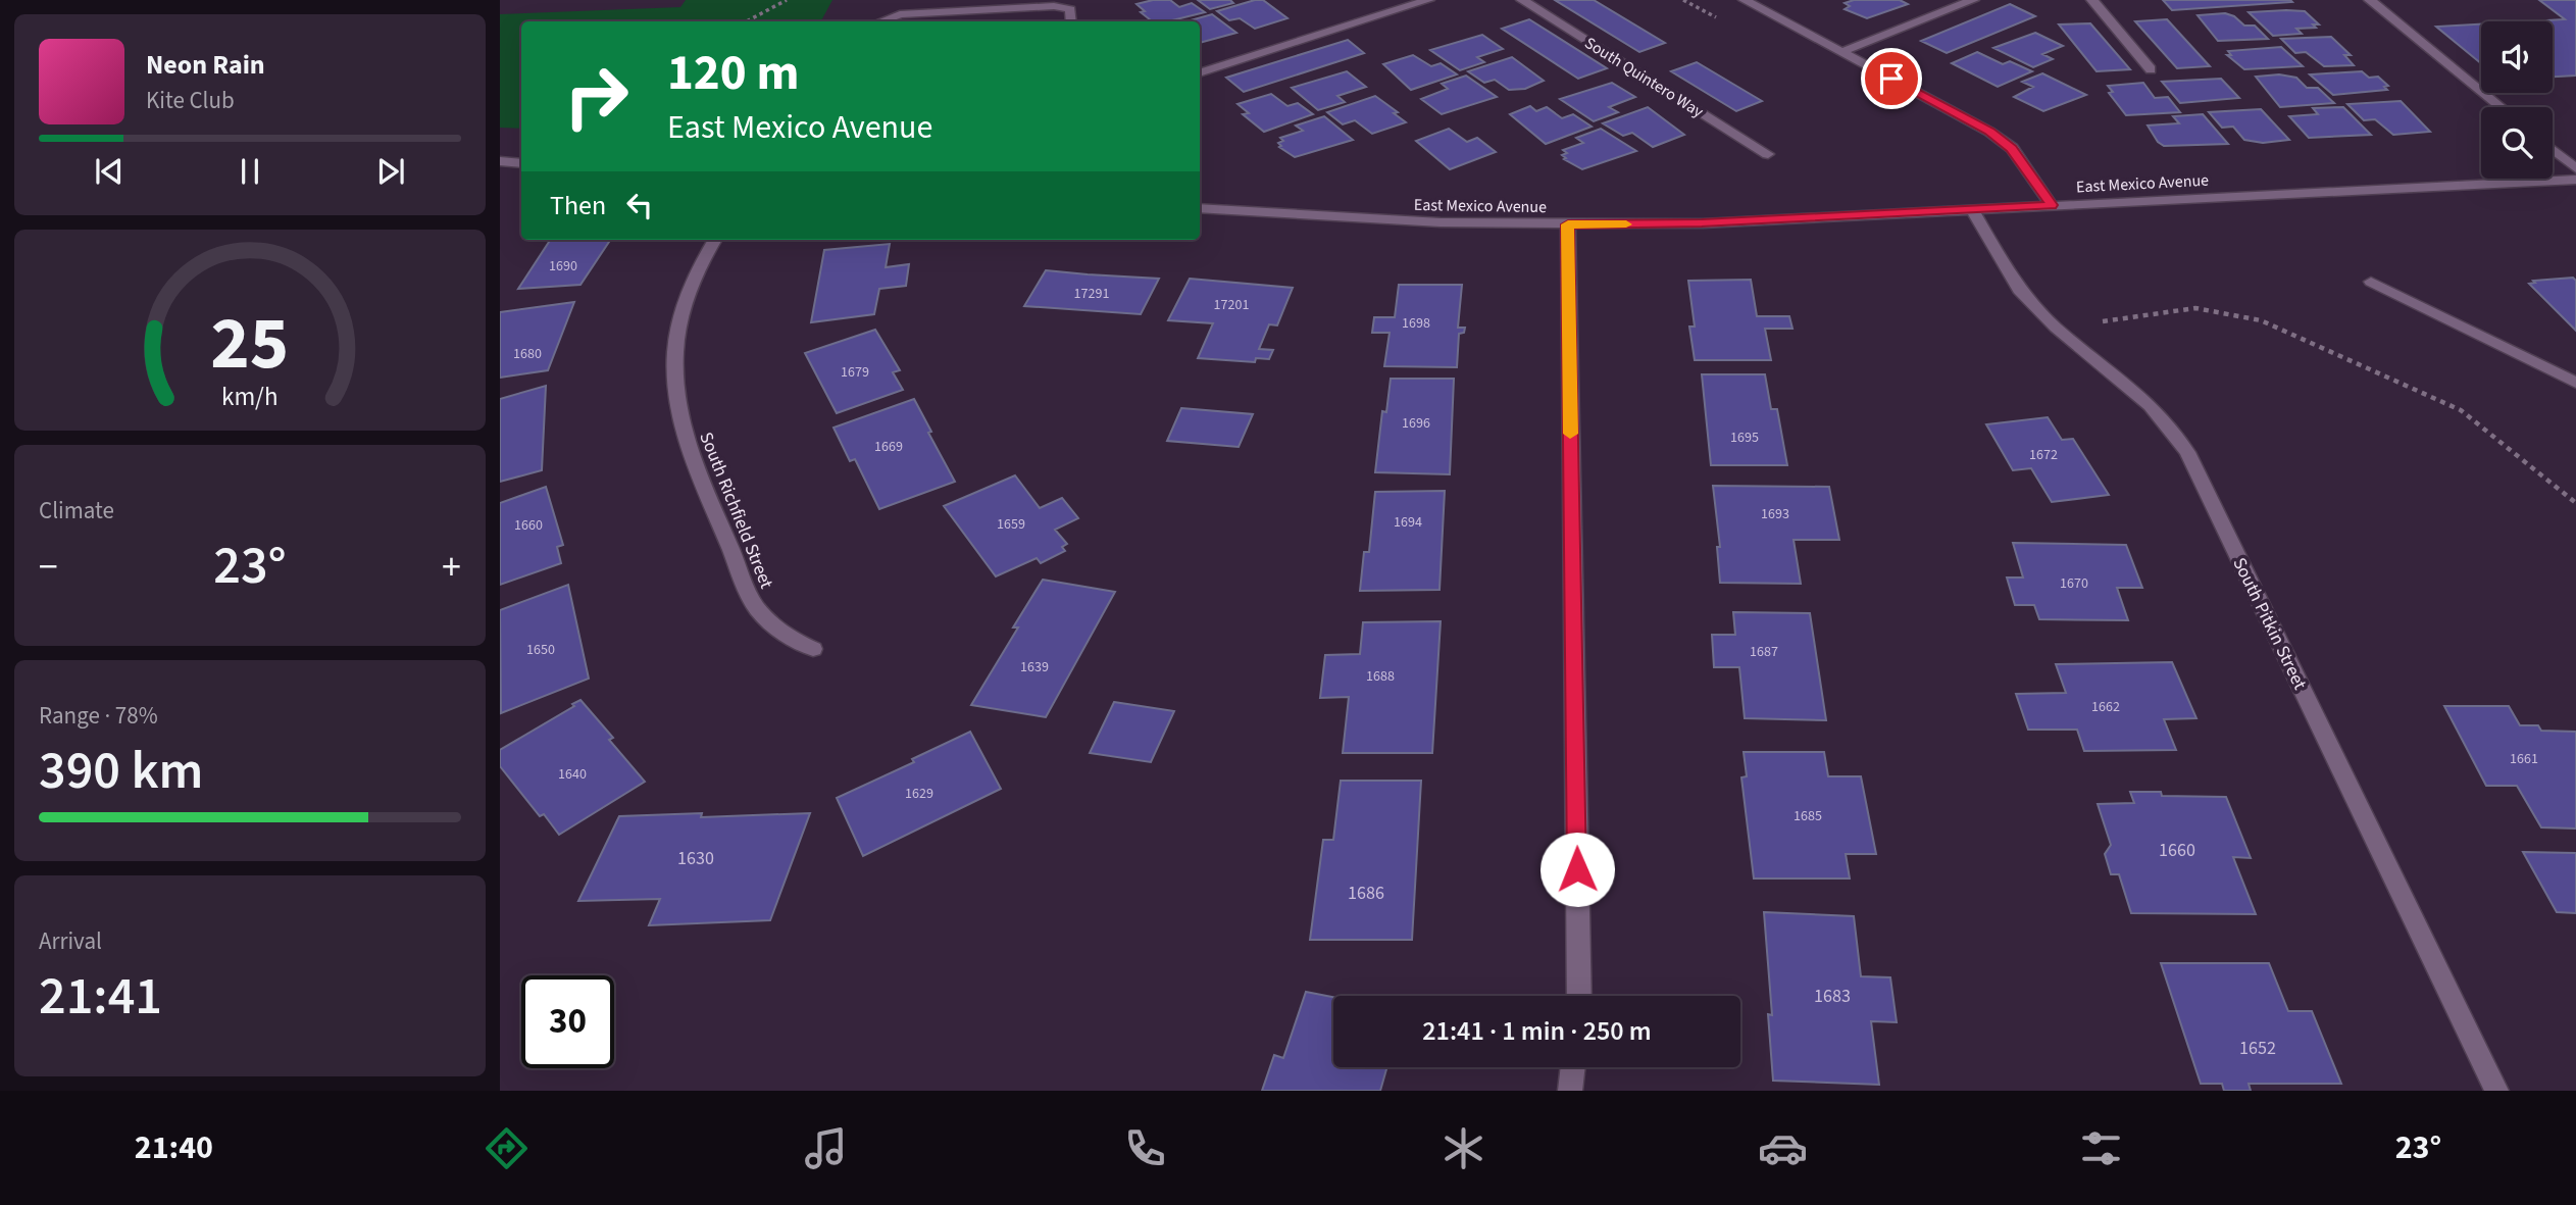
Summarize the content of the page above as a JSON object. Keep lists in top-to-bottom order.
{
  "streets": {
    "street": [
      "South Quintero Way",
      "East Mexico Avenue",
      "South Richfield Street",
      "South Pitkin Street"
    ]
  },
  "crossings": [
    ["East Mexico Avenue", "South Pitkin Street"]
  ],
  "house_numbers": [
    "1690",
    "17291",
    "17201",
    "1698",
    "1680",
    "1679",
    "1696",
    "1695",
    "1669",
    "1672",
    "1693",
    "1694",
    "1659",
    "1660",
    "1670",
    "1650",
    "1687",
    "1639",
    "1688",
    "1662",
    "1661",
    "1640",
    "1629",
    "1685",
    "1660",
    "1630",
    "1686",
    "1683",
    "1652"
  ],
  "page": {
    "turn": ["120 m", "East Mexico Avenue"],
    "song": ["Neon Rain", "Kite Club"],
    "then": "Then",
    "tile": [
      "Climate",
      ["Range · 78%", "390 km"],
      ["Arrival", "21:41"]
    ],
    "heat": ["−", "23°", "+"],
    "limit": "30",
    "trip": "21:41 · 1 min · 250 m",
    "tabs": ["21:40", "23°"],
    "gauge": ["25", "km/h"]
  }
}
